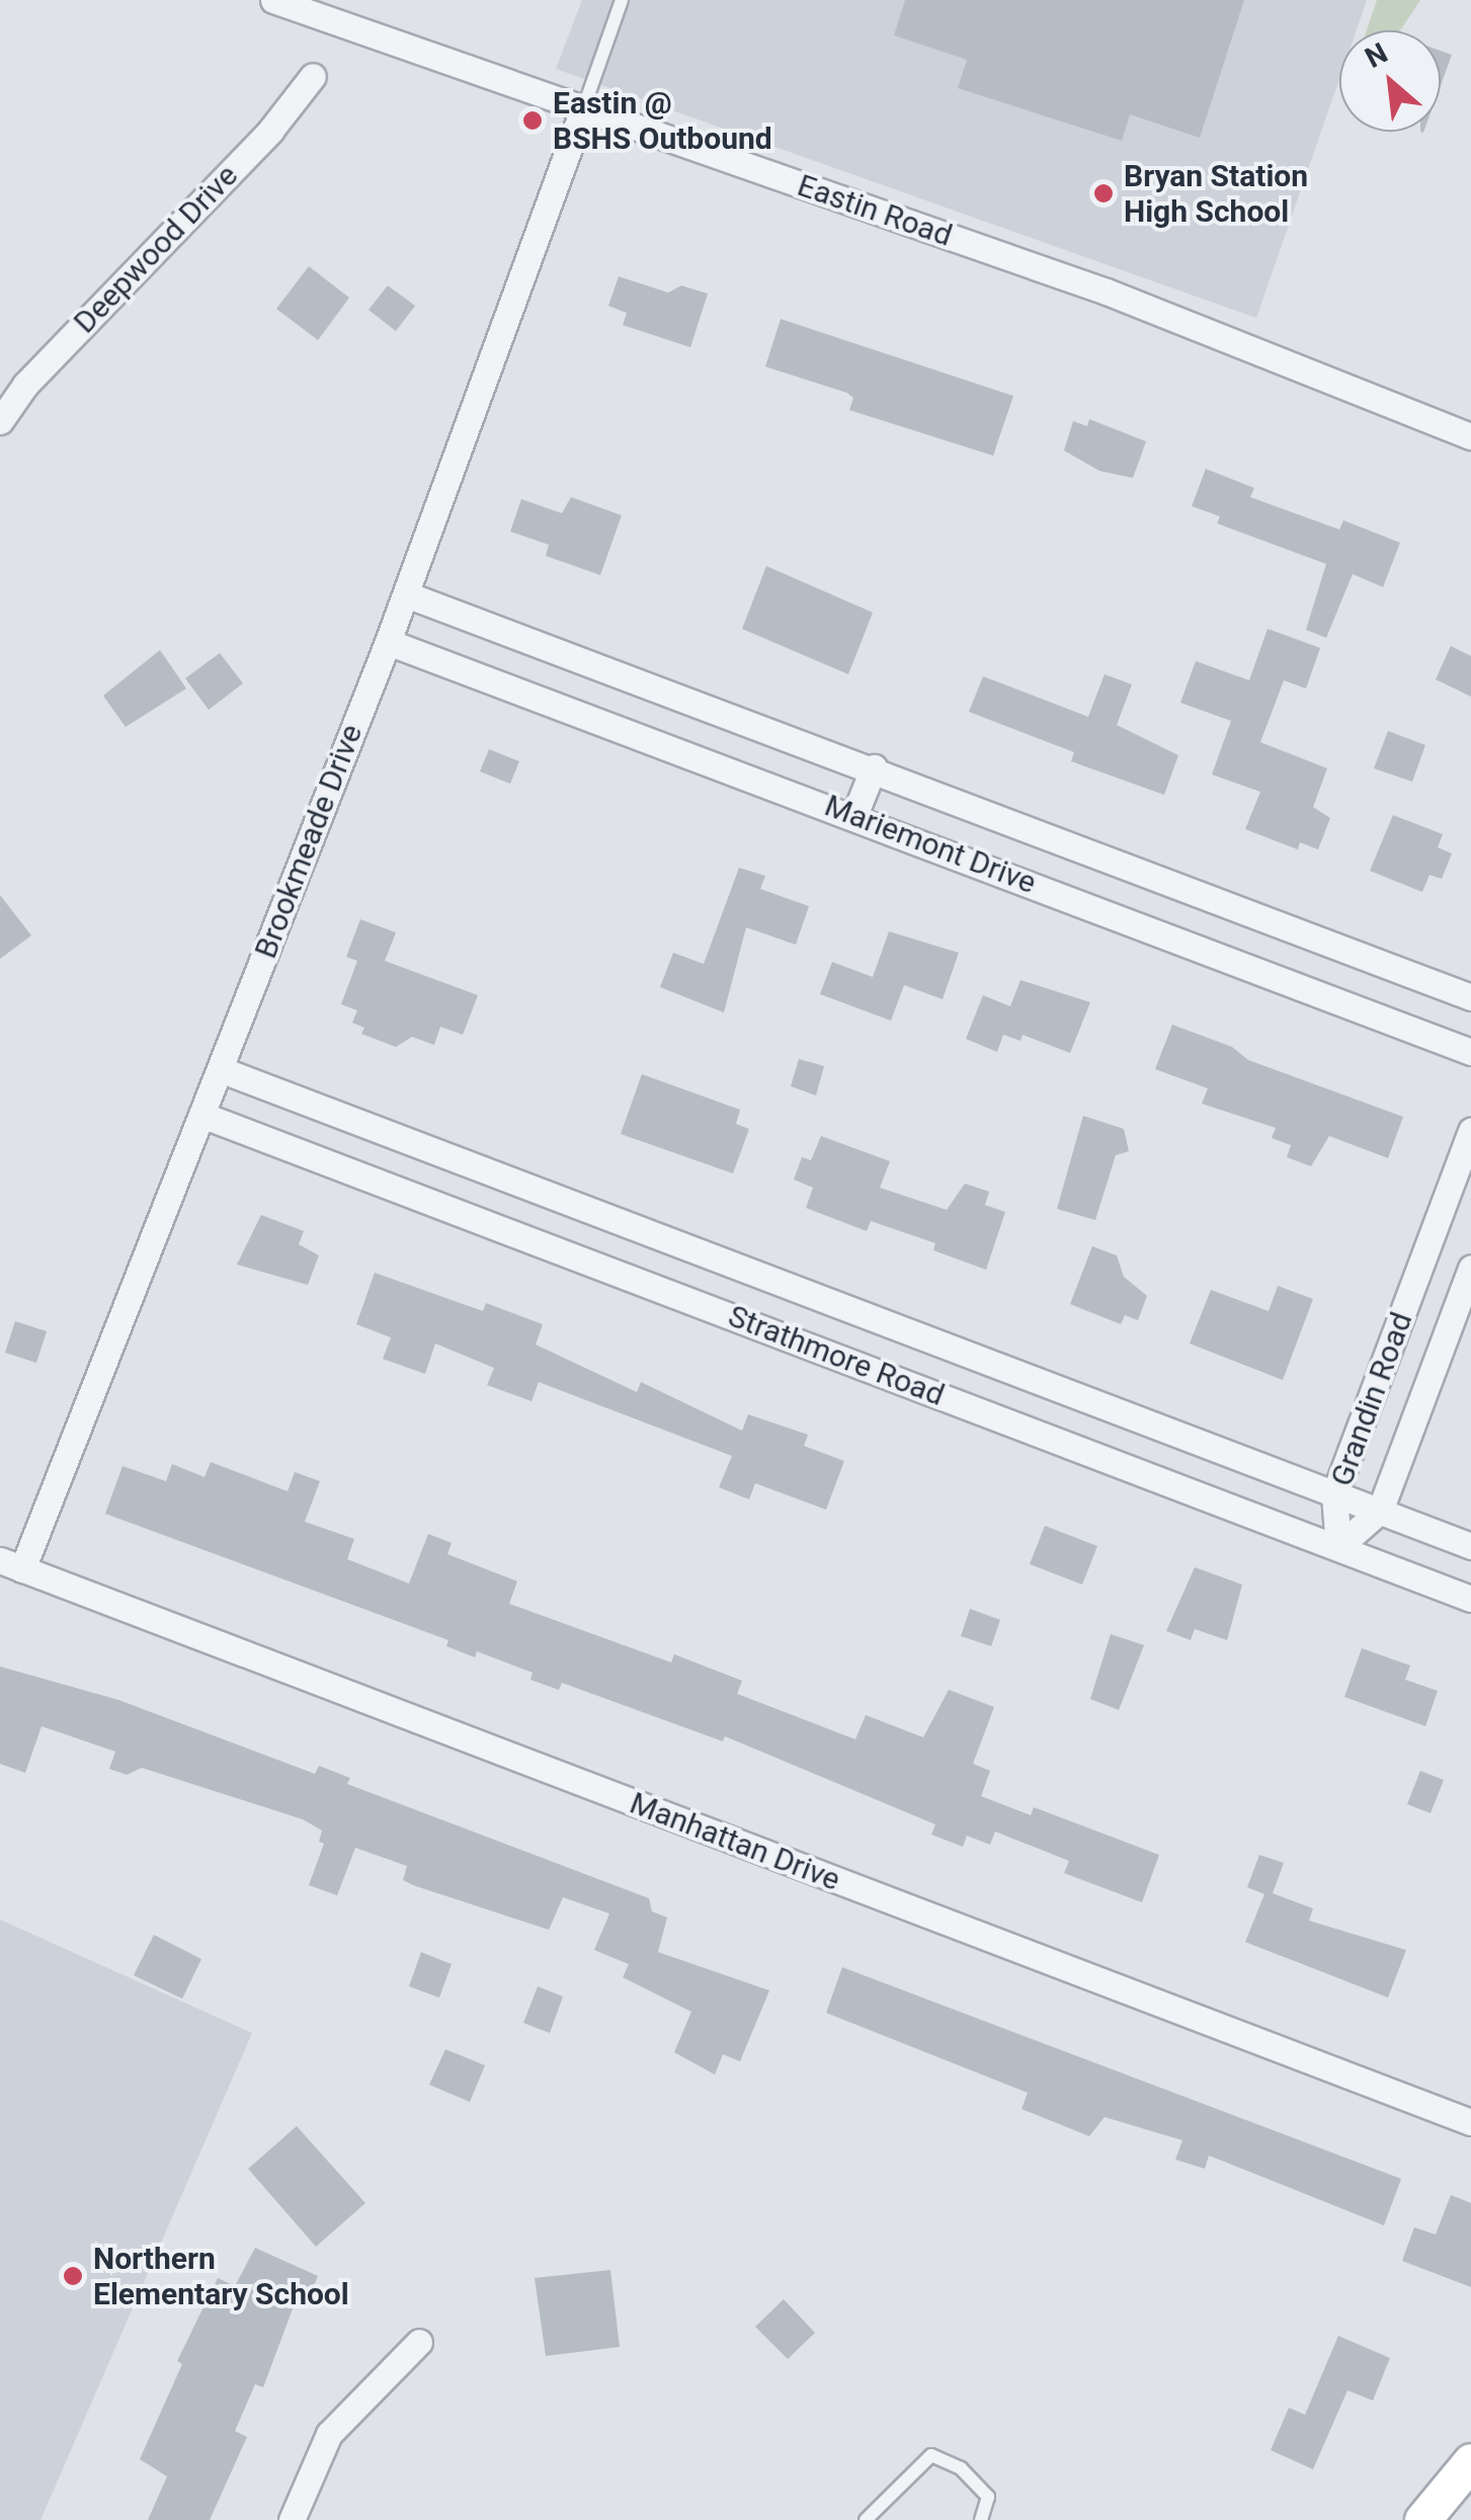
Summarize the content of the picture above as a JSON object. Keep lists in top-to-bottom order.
{
  "streets": {
    "street": [
      "Eastin Road",
      "Deepwood Drive",
      "Brookmeade Drive",
      "Mariemont Drive",
      "Strathmore Road",
      "Grandin Road",
      "Manhattan Drive"
    ]
  },
  "crossings": [
    ["Eastin Road", "Brookmeade Drive"],
    ["Brookmeade Drive", "Mariemont Drive"],
    ["Brookmeade Drive", "Strathmore Road"],
    ["Brookmeade Drive", "Manhattan Drive"],
    ["Strathmore Road", "Grandin Road"]
  ],
  "places": ["Eastin @ BSHS Outbound", "Bryan Station High School", "Northern Elementary School"],
  "north": "top left"
}
